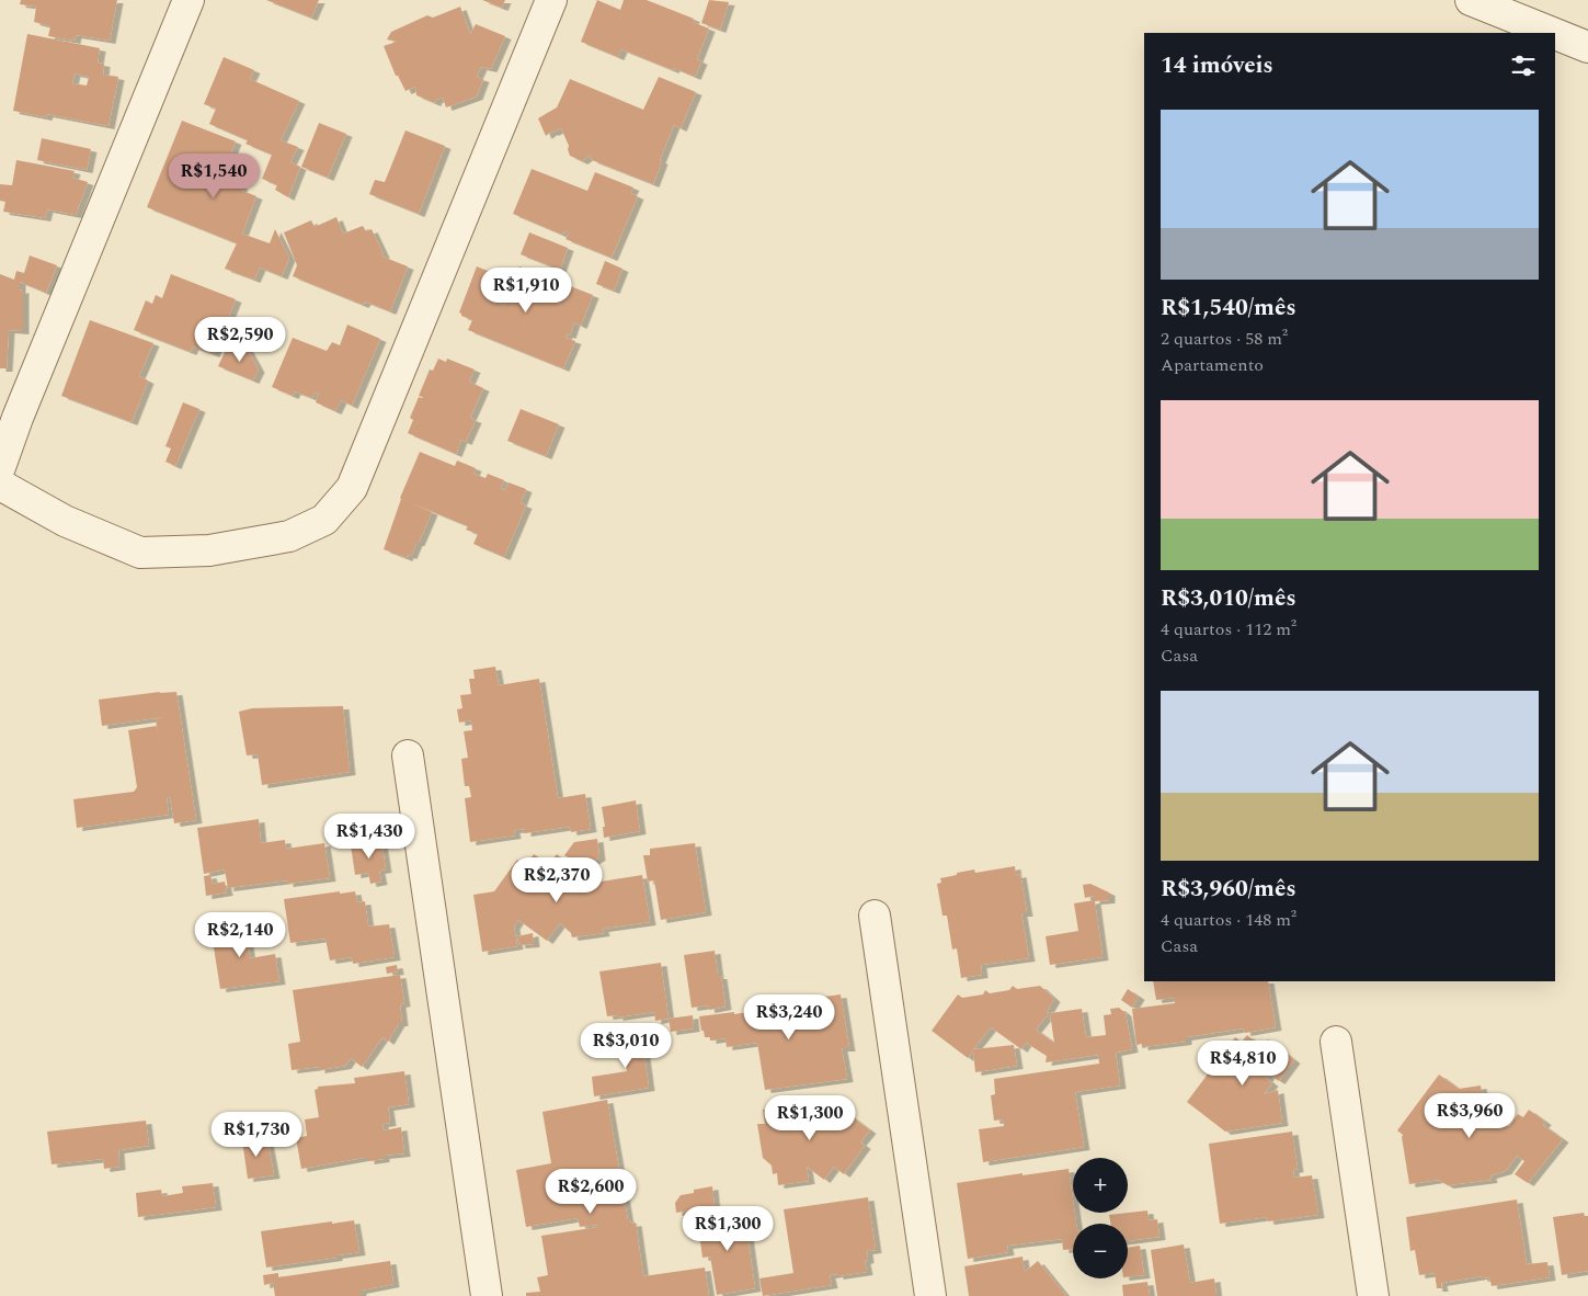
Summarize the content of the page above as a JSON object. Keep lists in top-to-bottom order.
{
  "page": {
    "heading": "14 imóveis",
    "list": [
      {
        "name": "R$1,540/mês",
        "note": "2 quartos · 58 m² · Apartamento"
      },
      {
        "name": "R$3,010/mês",
        "note": "4 quartos · 112 m² · Casa"
      },
      {
        "name": "R$3,960/mês",
        "note": "4 quartos · 148 m² · Casa"
      }
    ],
    "price": [
      "R$1,540",
      "R$1,910",
      "R$2,590",
      "R$1,430",
      "R$2,370",
      "R$2,140",
      "R$3,240",
      "R$3,010",
      "R$4,810",
      "R$3,960",
      "R$1,300",
      "R$1,730",
      "R$2,600",
      "R$1,300"
    ],
    "map_buttons": ["+", "−"]
  }
}
